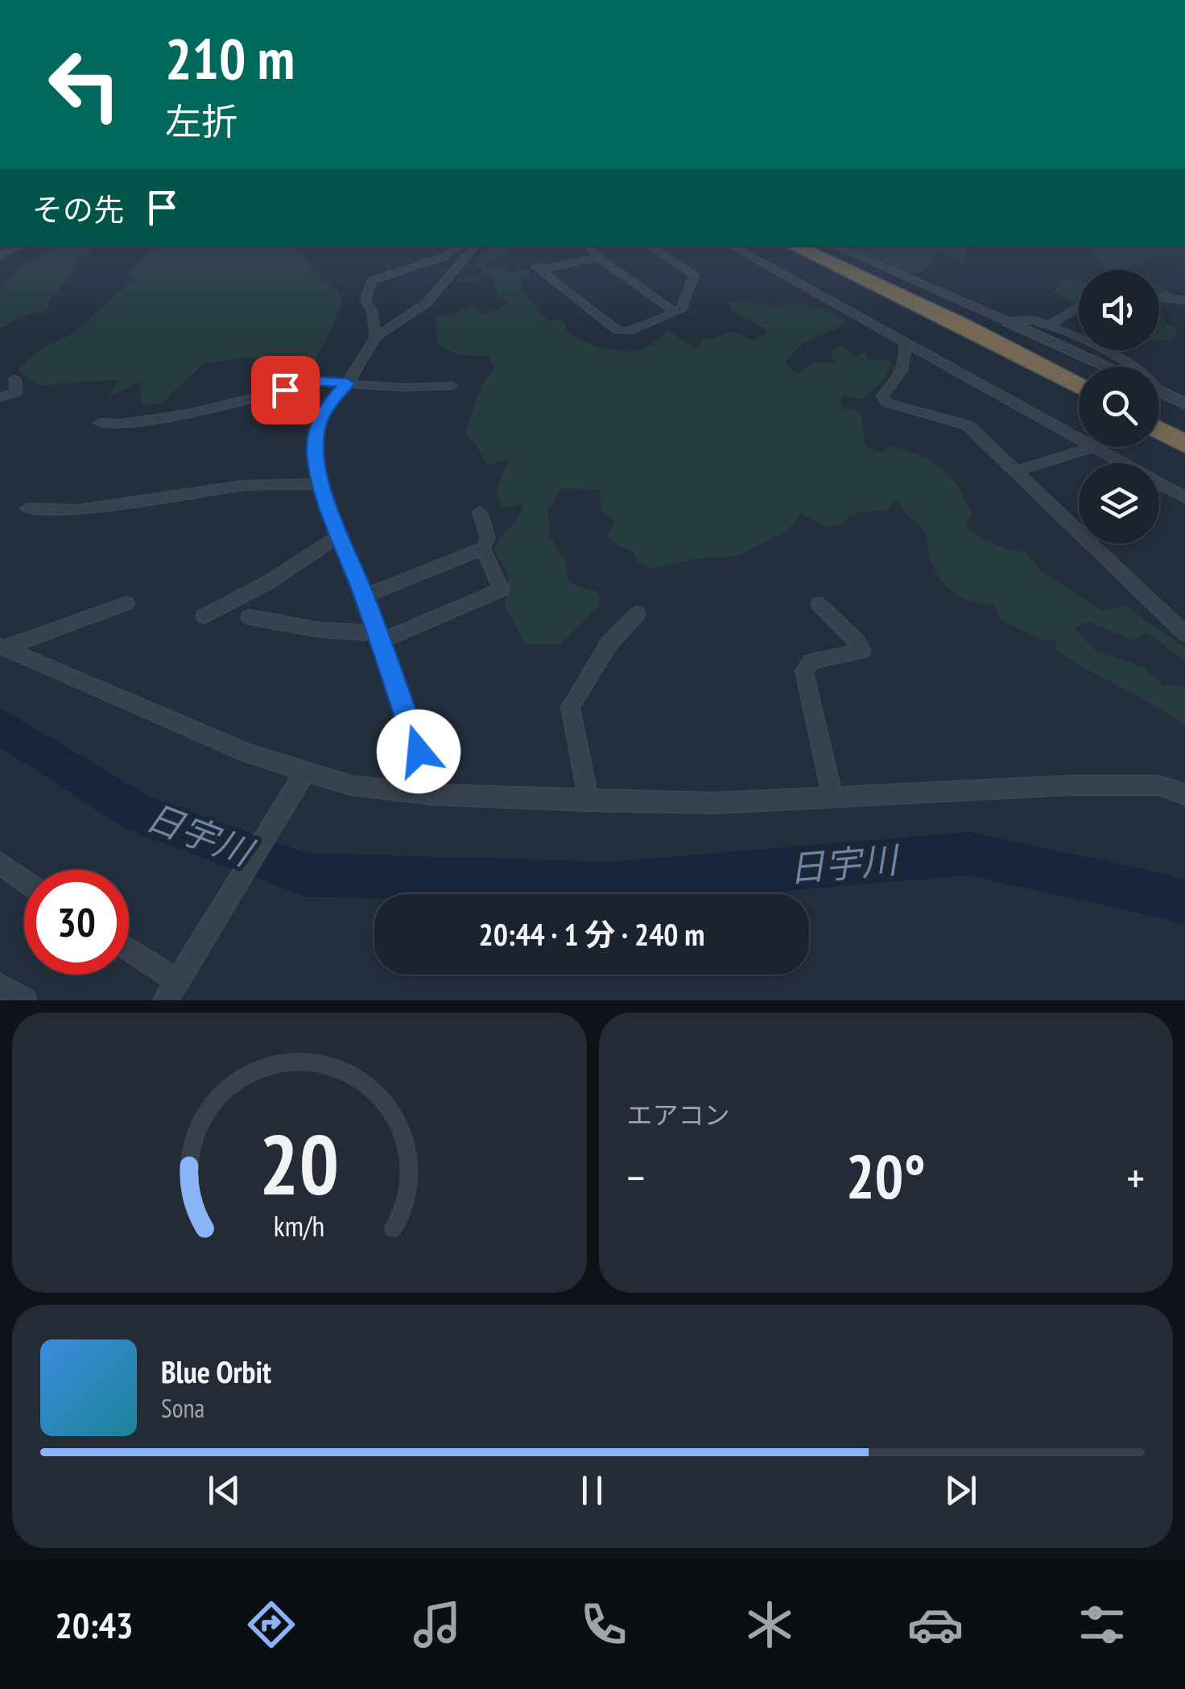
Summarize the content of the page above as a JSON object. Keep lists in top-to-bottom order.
{
  "water": ["日宇川"],
  "page": {
    "turn": ["210 m", "左折"],
    "then": "その先",
    "limit": "30",
    "trip": "20:44 · 1 分 · 240 m",
    "tile": "エアコン",
    "heat": ["−", "20°", "+"],
    "song": ["Blue Orbit", "Sona"],
    "tabs": "20:43",
    "gauge": ["20", "km/h"]
  }
}
